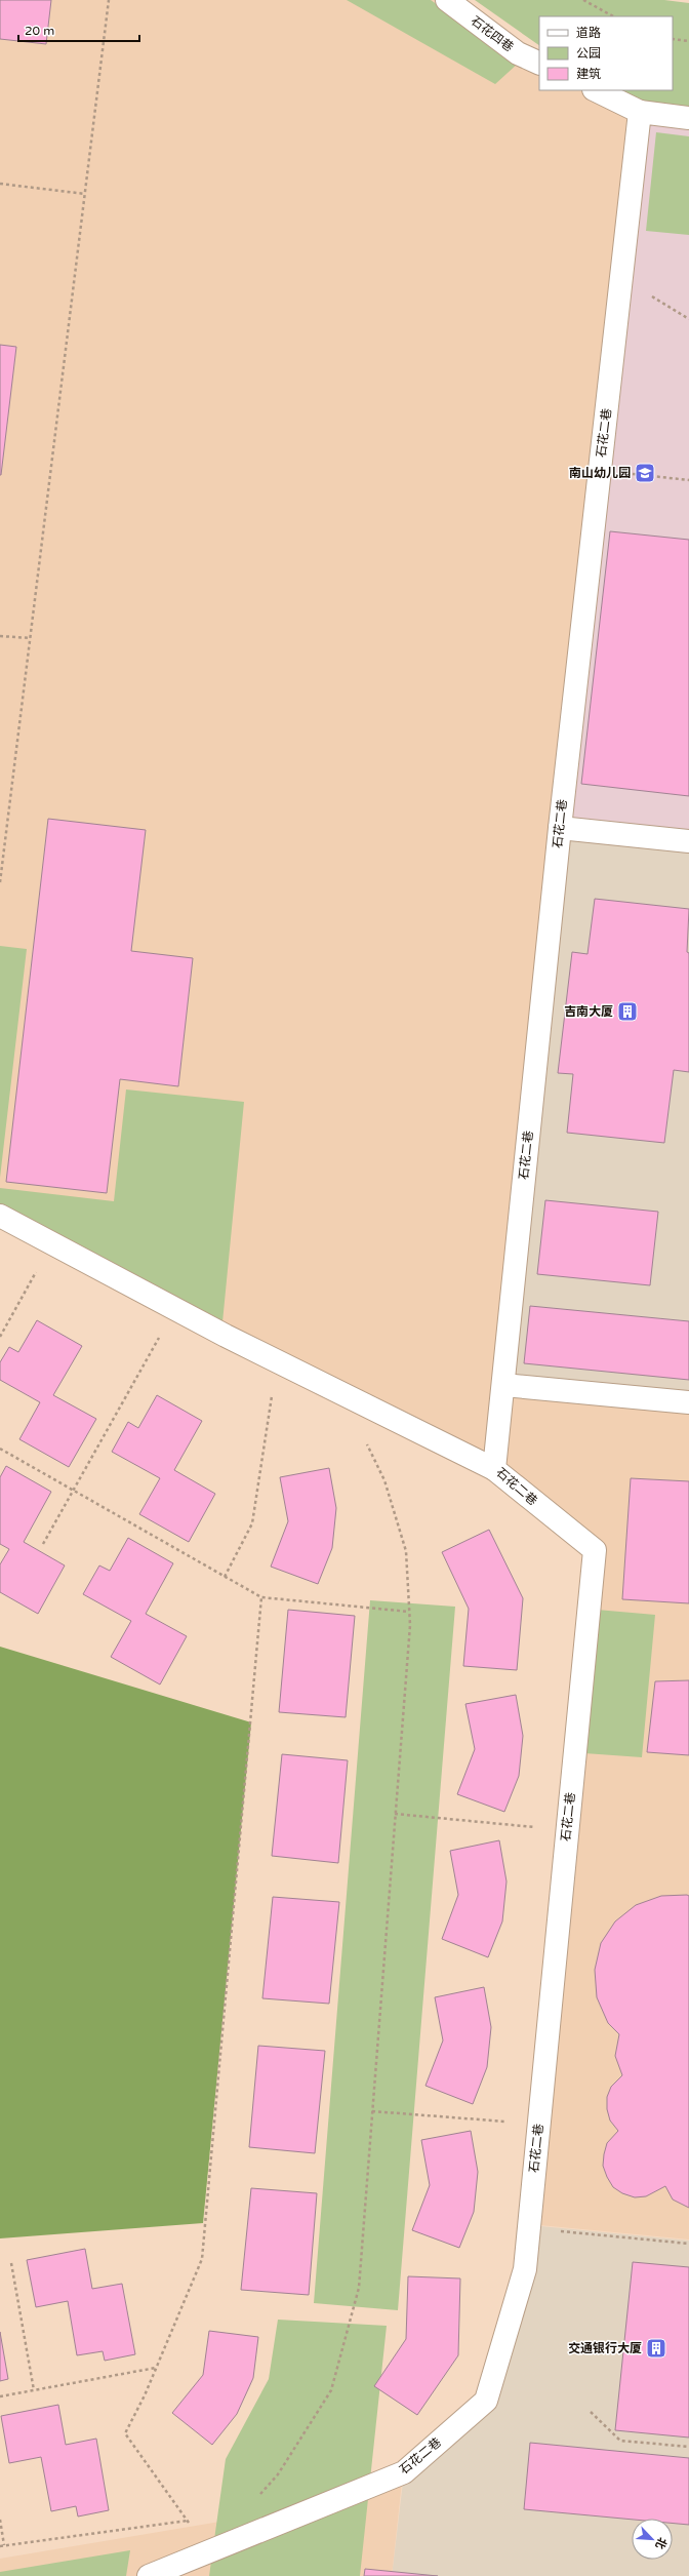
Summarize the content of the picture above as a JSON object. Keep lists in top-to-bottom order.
{
  "streets": {
    "street": ["石花四巷", "石花二巷"]
  },
  "places": {
    "school or university": ["南山幼儿园"],
    "building": ["吉南大厦", "交通银行大厦"]
  },
  "legend": ["道路", "公园", "建筑"],
  "scale_bar": "20 m",
  "north": "bottom right"
}
